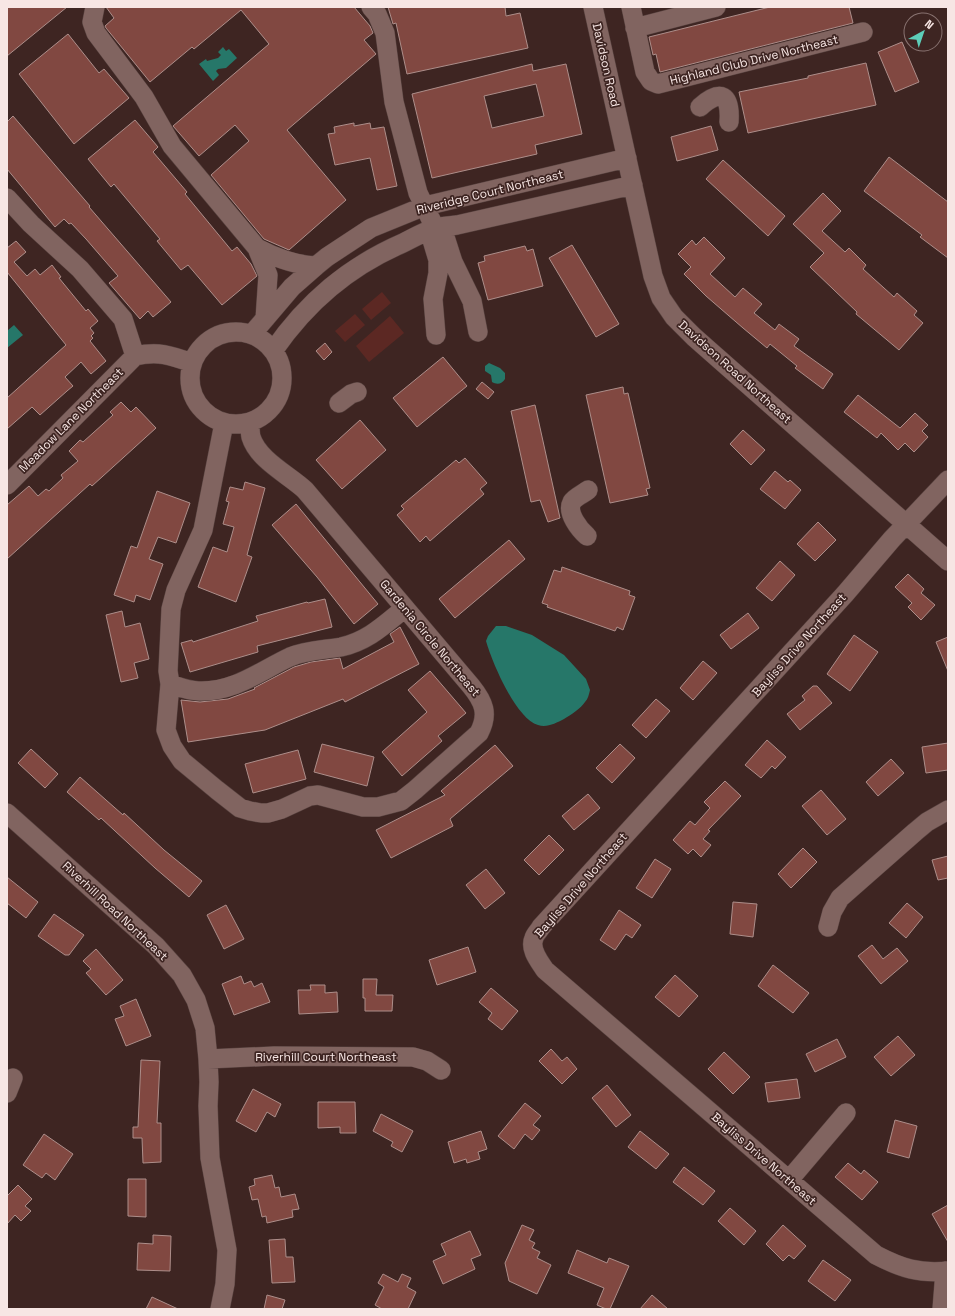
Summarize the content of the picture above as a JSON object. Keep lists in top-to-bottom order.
{
  "streets": {
    "street": [
      "Highland Club Drive Northeast",
      "Davidson Road",
      "Riveridge Court Northeast",
      "Davidson Road Northeast",
      "Meadow Lane Northeast",
      "Gardenia Circle Northeast",
      "Bayliss Drive Northeast",
      "Riverhill Road Northeast",
      "Riverhill Court Northeast"
    ]
  },
  "crossings": [
    ["Davidson Road", "Davidson Road Northeast"],
    ["Riveridge Court Northeast", "Davidson Road Northeast"],
    ["Riveridge Court Northeast", "Gardenia Circle Northeast"],
    ["Davidson Road Northeast", "Bayliss Drive Northeast"],
    ["Riverhill Road Northeast", "Riverhill Court Northeast"]
  ],
  "north": "top right"
}
